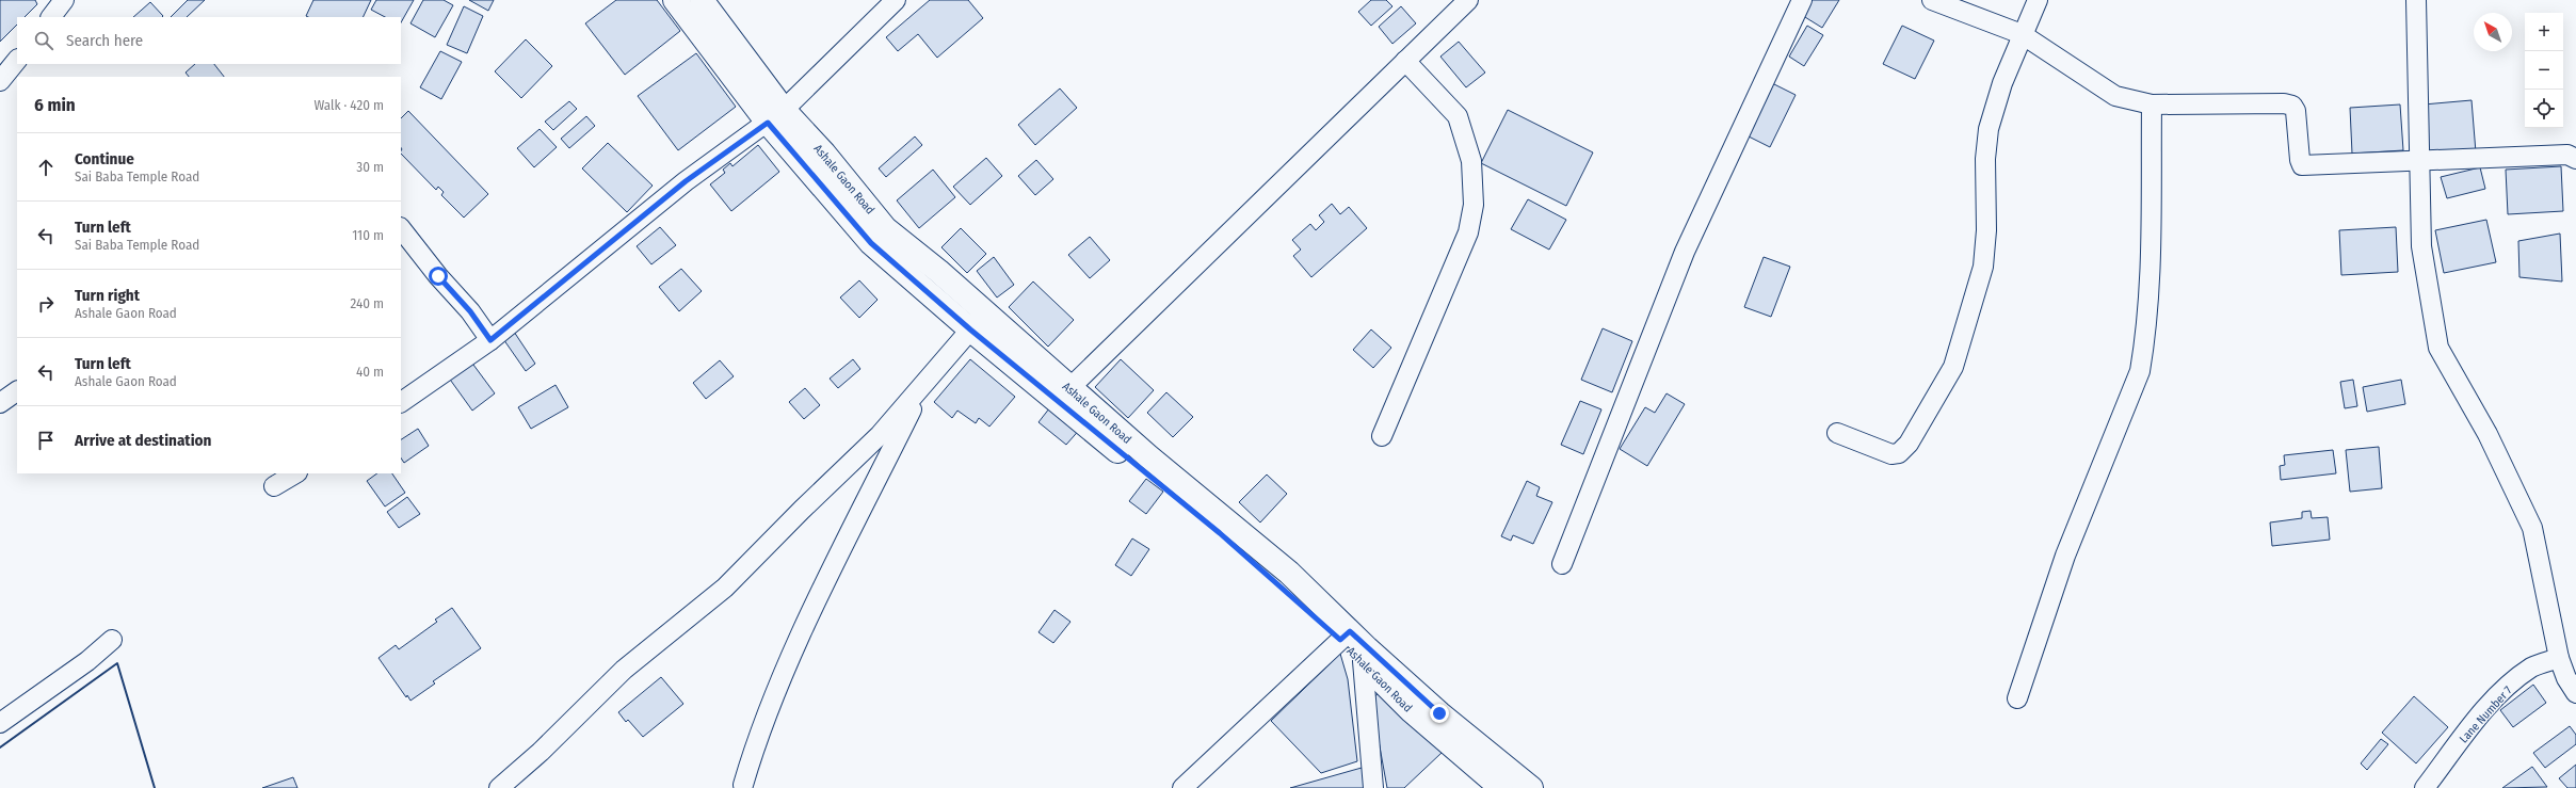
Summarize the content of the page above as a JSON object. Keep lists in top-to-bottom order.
{
  "streets": {
    "street": ["Ashale Gaon Road", "Lane Number 7"]
  },
  "north": "top left",
  "page": {
    "map_buttons": ["+", "−"],
    "search": "Search here",
    "heading": ["6 min", "Walk · 420 m"],
    "list": [
      ["Continue", "Sai Baba Temple Road", "30 m"],
      ["Turn left", "Sai Baba Temple Road", "110 m"],
      ["Turn right", "Ashale Gaon Road", "240 m"],
      ["Turn left", "Ashale Gaon Road", "40 m"],
      "Arrive at destination"
    ]
  }
}
